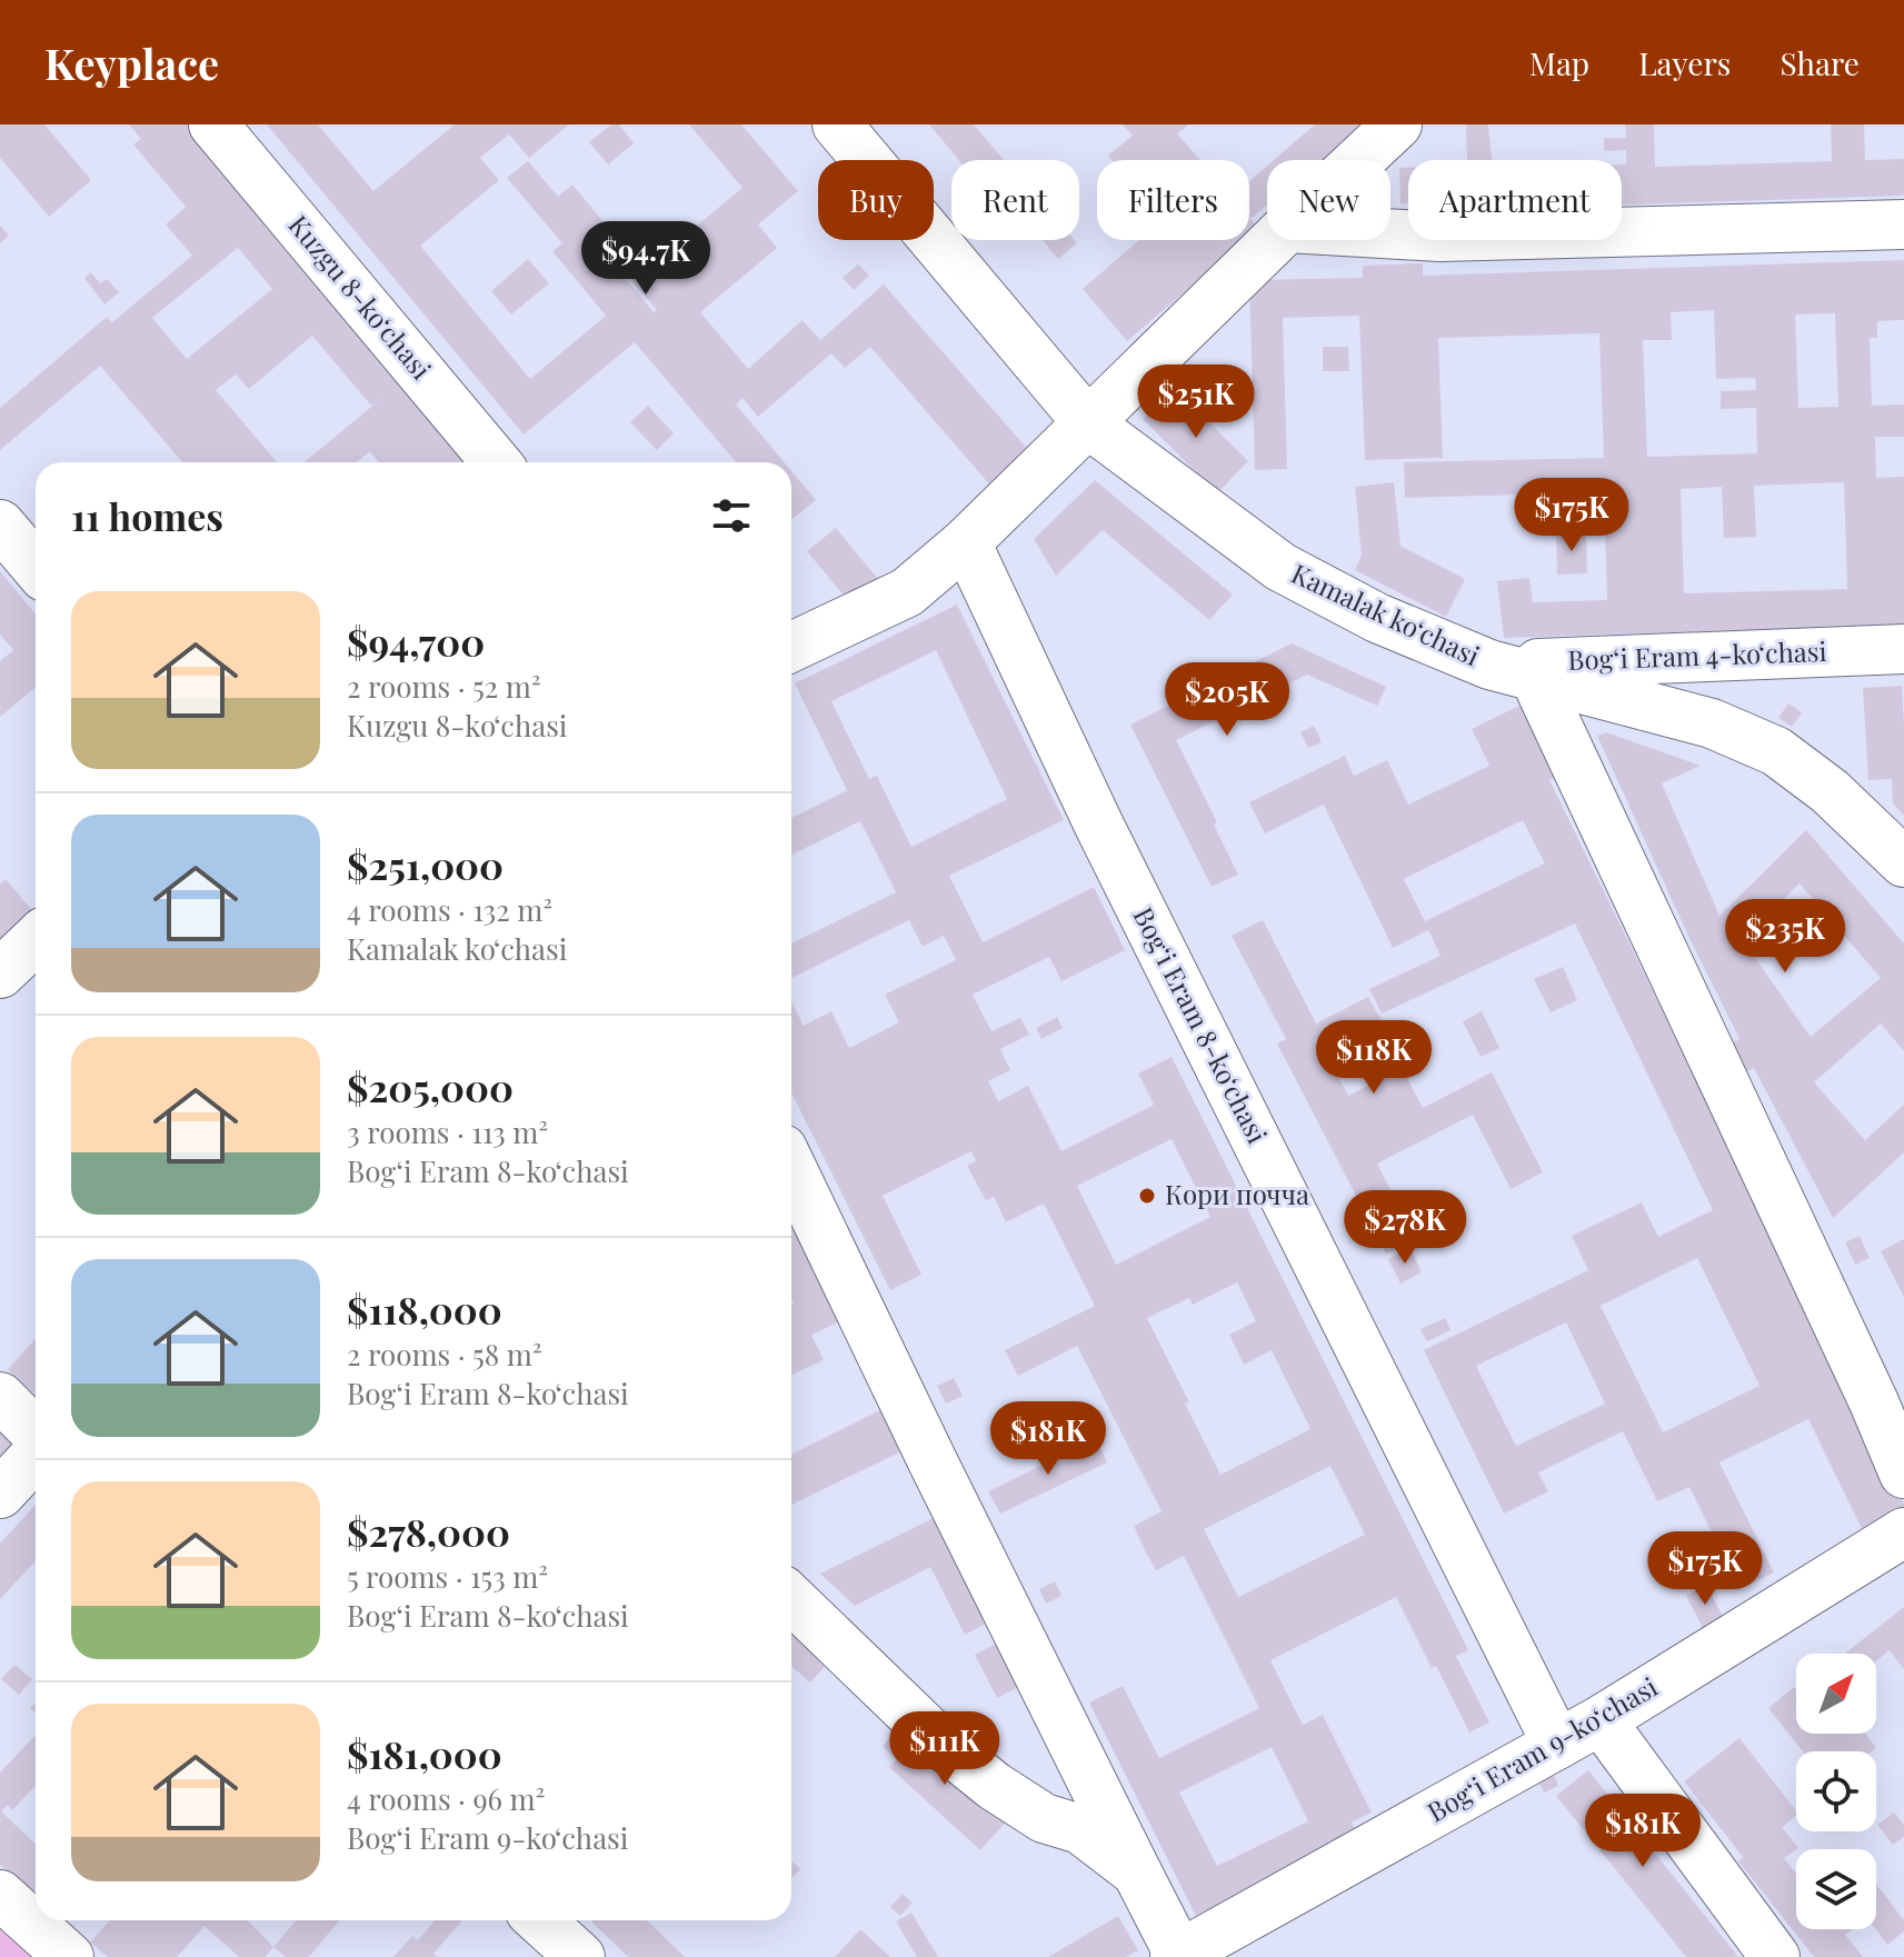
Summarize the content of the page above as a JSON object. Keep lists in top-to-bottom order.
{
  "streets": {
    "street": [
      "Kuzgu 8-koʻchasi",
      "Kamalak koʻchasi",
      "Bogʻi Eram 4-koʻchasi",
      "Bogʻi Eram 8-koʻchasi",
      "Bogʻi Eram 9-koʻchasi"
    ]
  },
  "crossings": [
    ["Kamalak koʻchasi", "Bogʻi Eram 4-koʻchasi"],
    ["Bogʻi Eram 8-koʻchasi", "Bogʻi Eram 9-koʻchasi"]
  ],
  "places": ["Кори почча"],
  "north": "top right",
  "page": {
    "header": "Keyplace",
    "nav": ["Map", "Layers", "Share"],
    "chip": [
      "Buy",
      "Rent",
      "Filters",
      "New",
      "Apartment"
    ],
    "price": [
      "$94.7K",
      "$251K",
      "$175K",
      "$205K",
      "$235K",
      "$118K",
      "$278K",
      "$181K",
      "$175K",
      "$111K",
      "$181K"
    ],
    "heading": "11 homes",
    "list": [
      {
        "name": "$94,700",
        "note": "2 rooms · 52 m² · Kuzgu 8-koʻchasi"
      },
      {
        "name": "$251,000",
        "note": "4 rooms · 132 m² · Kamalak koʻchasi"
      },
      {
        "name": "$205,000",
        "note": "3 rooms · 113 m² · Bogʻi Eram 8-koʻchasi"
      },
      {
        "name": "$118,000",
        "note": "2 rooms · 58 m² · Bogʻi Eram 8-koʻchasi"
      },
      {
        "name": "$278,000",
        "note": "5 rooms · 153 m² · Bogʻi Eram 8-koʻchasi"
      },
      {
        "name": "$181,000",
        "note": "4 rooms · 96 m² · Bogʻi Eram 9-koʻchasi"
      }
    ]
  }
}
